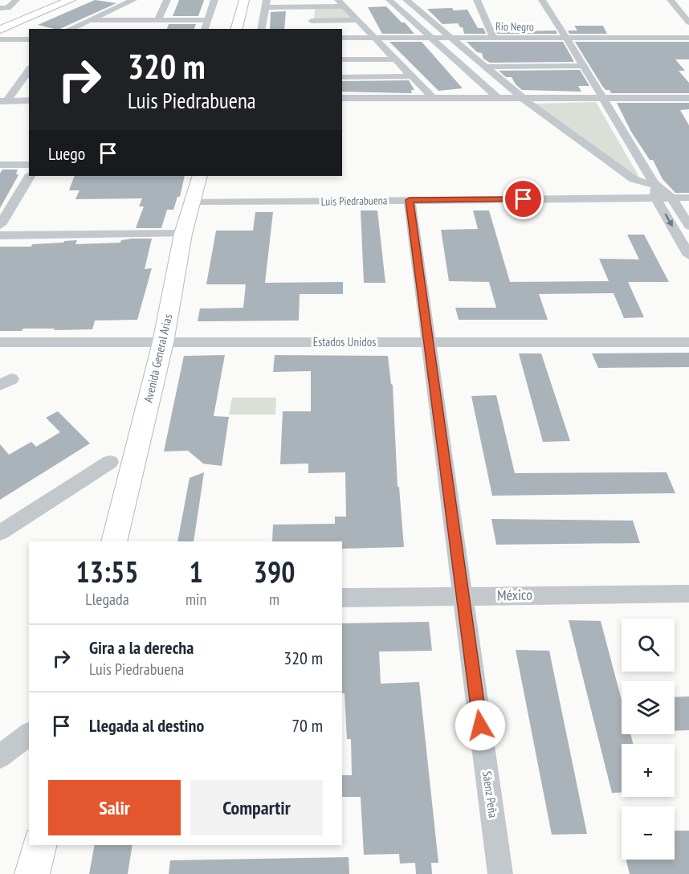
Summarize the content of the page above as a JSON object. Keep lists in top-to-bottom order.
{
  "streets": {
    "main road": ["Avenida General Arias"],
    "street": [
      "Río Negro",
      "Luis Piedrabuena",
      "Estados Unidos",
      "México",
      "Sáenz Peña"
    ]
  },
  "crossings": [
    ["Luis Piedrabuena", "Avenida General Arias"],
    ["Luis Piedrabuena", "Sáenz Peña"],
    ["Estados Unidos", "Avenida General Arias"],
    ["Estados Unidos", "Sáenz Peña"],
    ["México", "Sáenz Peña"]
  ],
  "page": {
    "turn": ["320 m", "Luis Piedrabuena"],
    "then": "Luego",
    "eta": [
      "13:55",
      "Llegada",
      "1",
      "min",
      "390",
      "m"
    ],
    "map_buttons": ["+", "−"],
    "list": [
      {
        "name": "Gira a la derecha",
        "note": "Luis Piedrabuena",
        "value": "320 m"
      },
      {
        "name": "Llegada al destino",
        "value": "70 m"
      }
    ],
    "buttons": ["Salir", "Compartir"]
  }
}
